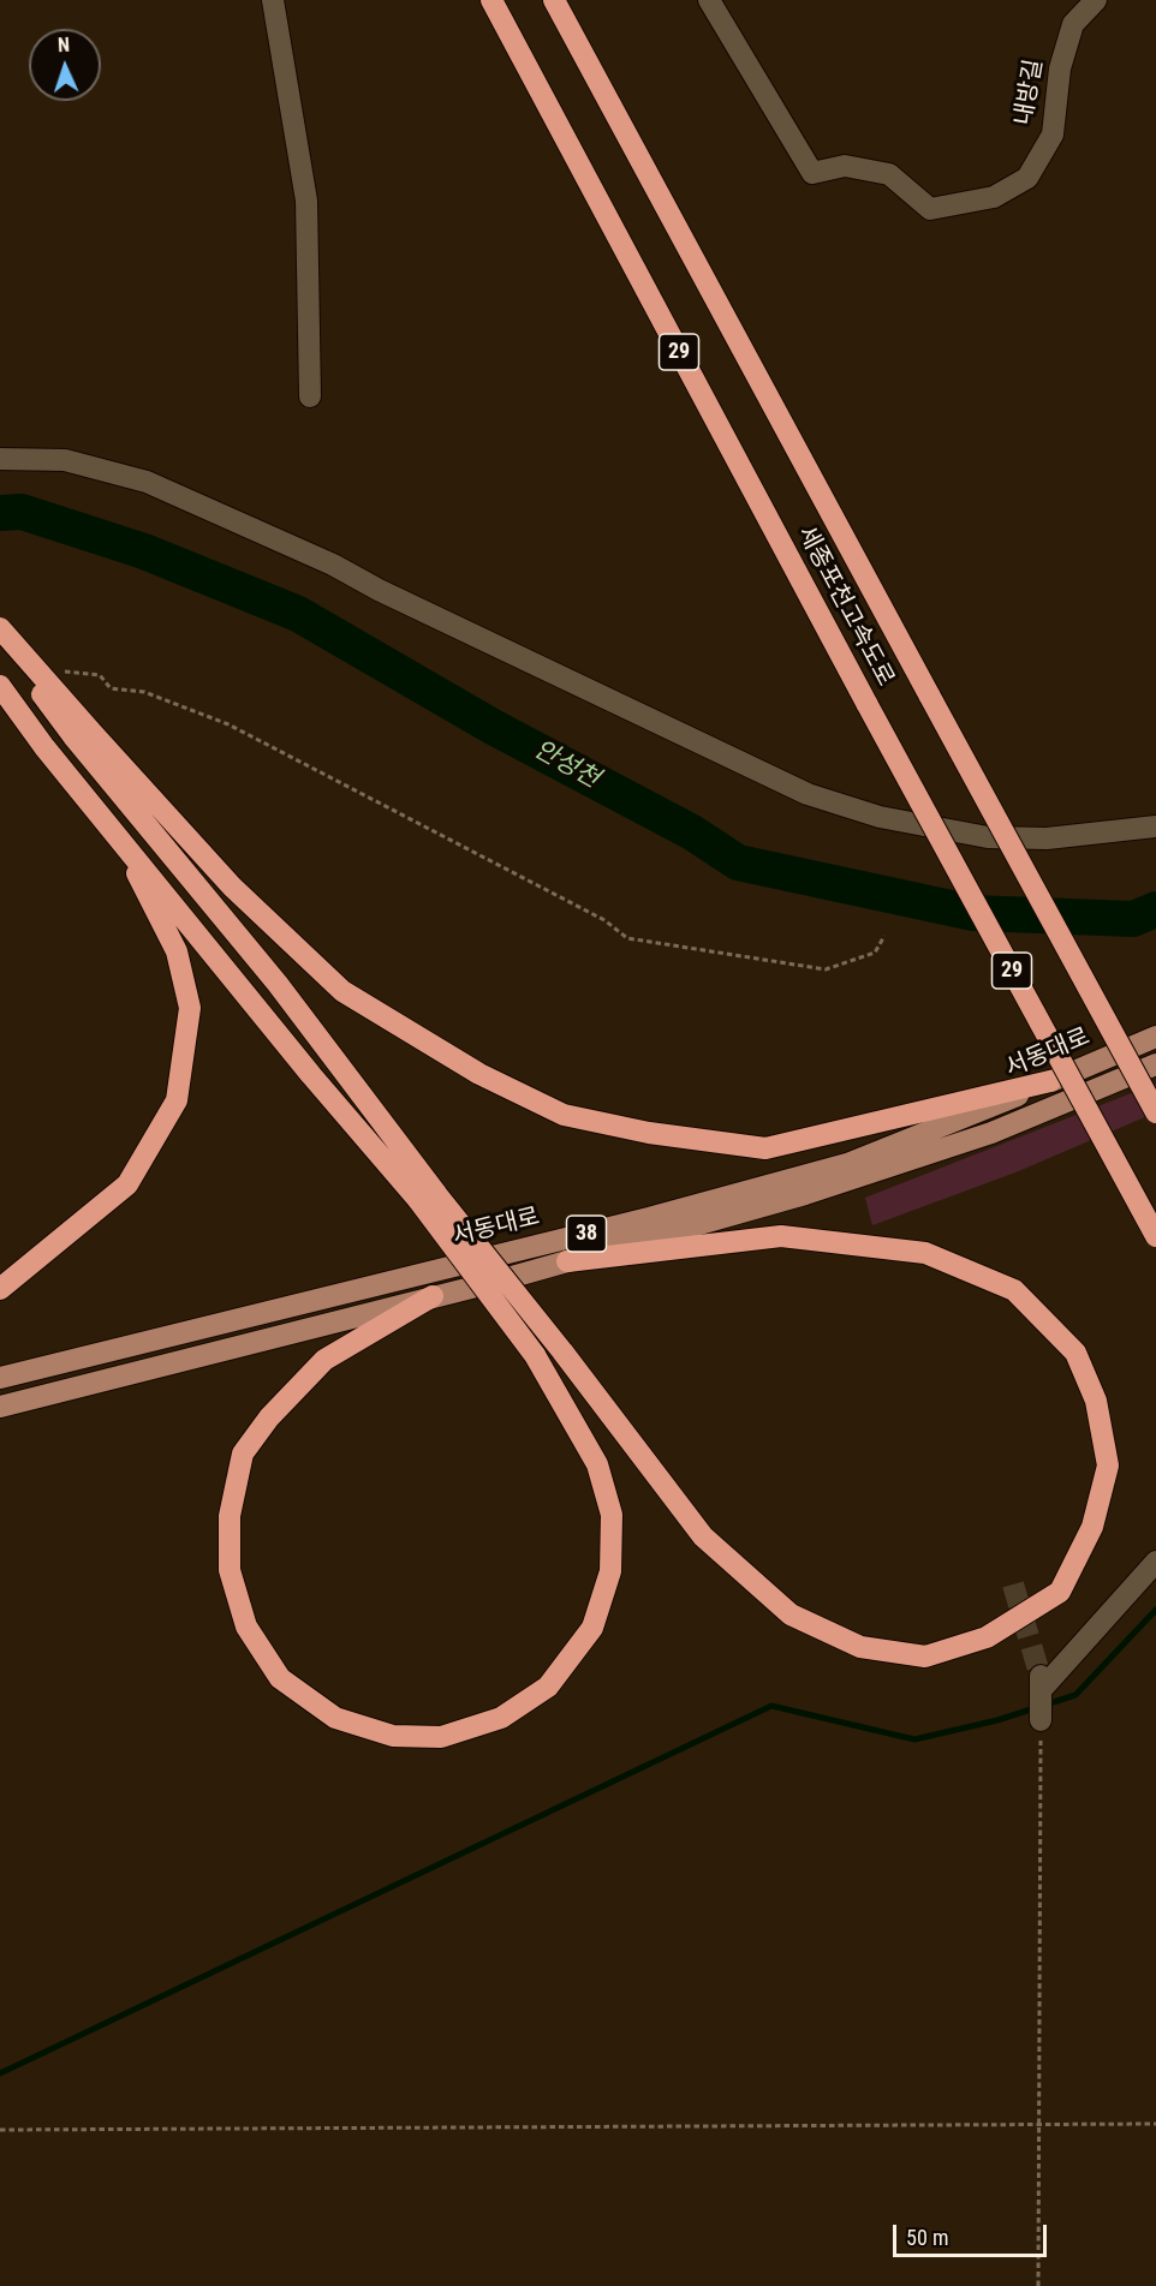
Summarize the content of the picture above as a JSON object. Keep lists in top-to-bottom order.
{
  "streets": {
    "highway": ["29", "세종포천고속도로"],
    "main road": ["서동대로", "38"],
    "lane": ["내방길"]
  },
  "water": ["안성천"],
  "scale_bar": "50 m",
  "north": "top"
}
